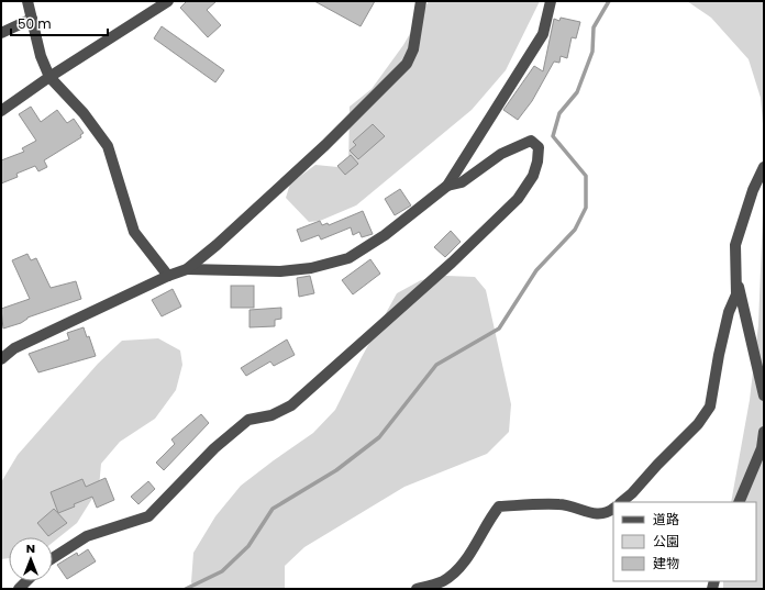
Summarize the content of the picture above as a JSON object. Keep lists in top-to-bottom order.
{
  "legend": ["道路", "公園", "建物"],
  "scale_bar": "50 m",
  "north": "top"
}
